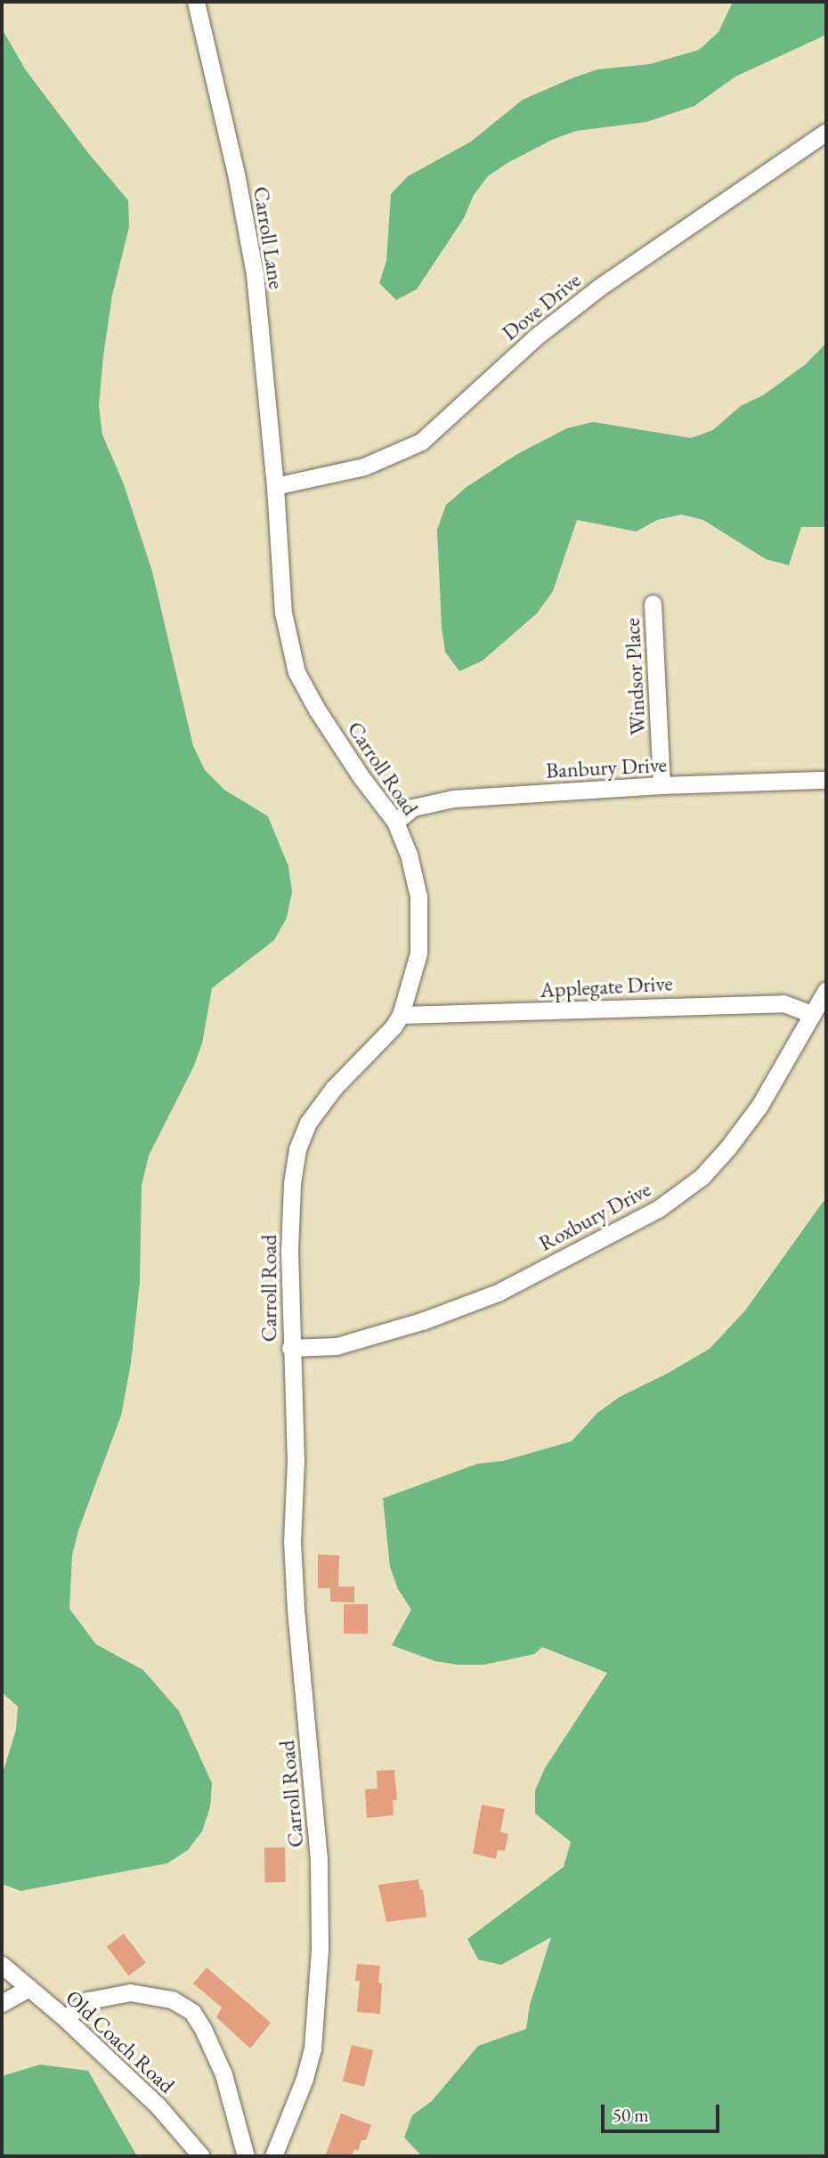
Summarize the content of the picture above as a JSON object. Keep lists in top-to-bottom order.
{
  "streets": {
    "street": [
      "Carroll Lane",
      "Dove Drive",
      "Windsor Place",
      "Banbury Drive",
      "Carroll Road",
      "Applegate Drive",
      "Roxbury Drive",
      "Old Coach Road"
    ]
  },
  "crossings": [
    ["Carroll Lane", "Dove Drive"],
    ["Carroll Lane", "Carroll Road"],
    ["Dove Drive", "Carroll Road"],
    ["Windsor Place", "Banbury Drive"],
    ["Banbury Drive", "Carroll Road"],
    ["Carroll Road", "Applegate Drive"],
    ["Carroll Road", "Roxbury Drive"],
    ["Applegate Drive", "Roxbury Drive"]
  ],
  "scale_bar": "50 m"
}
